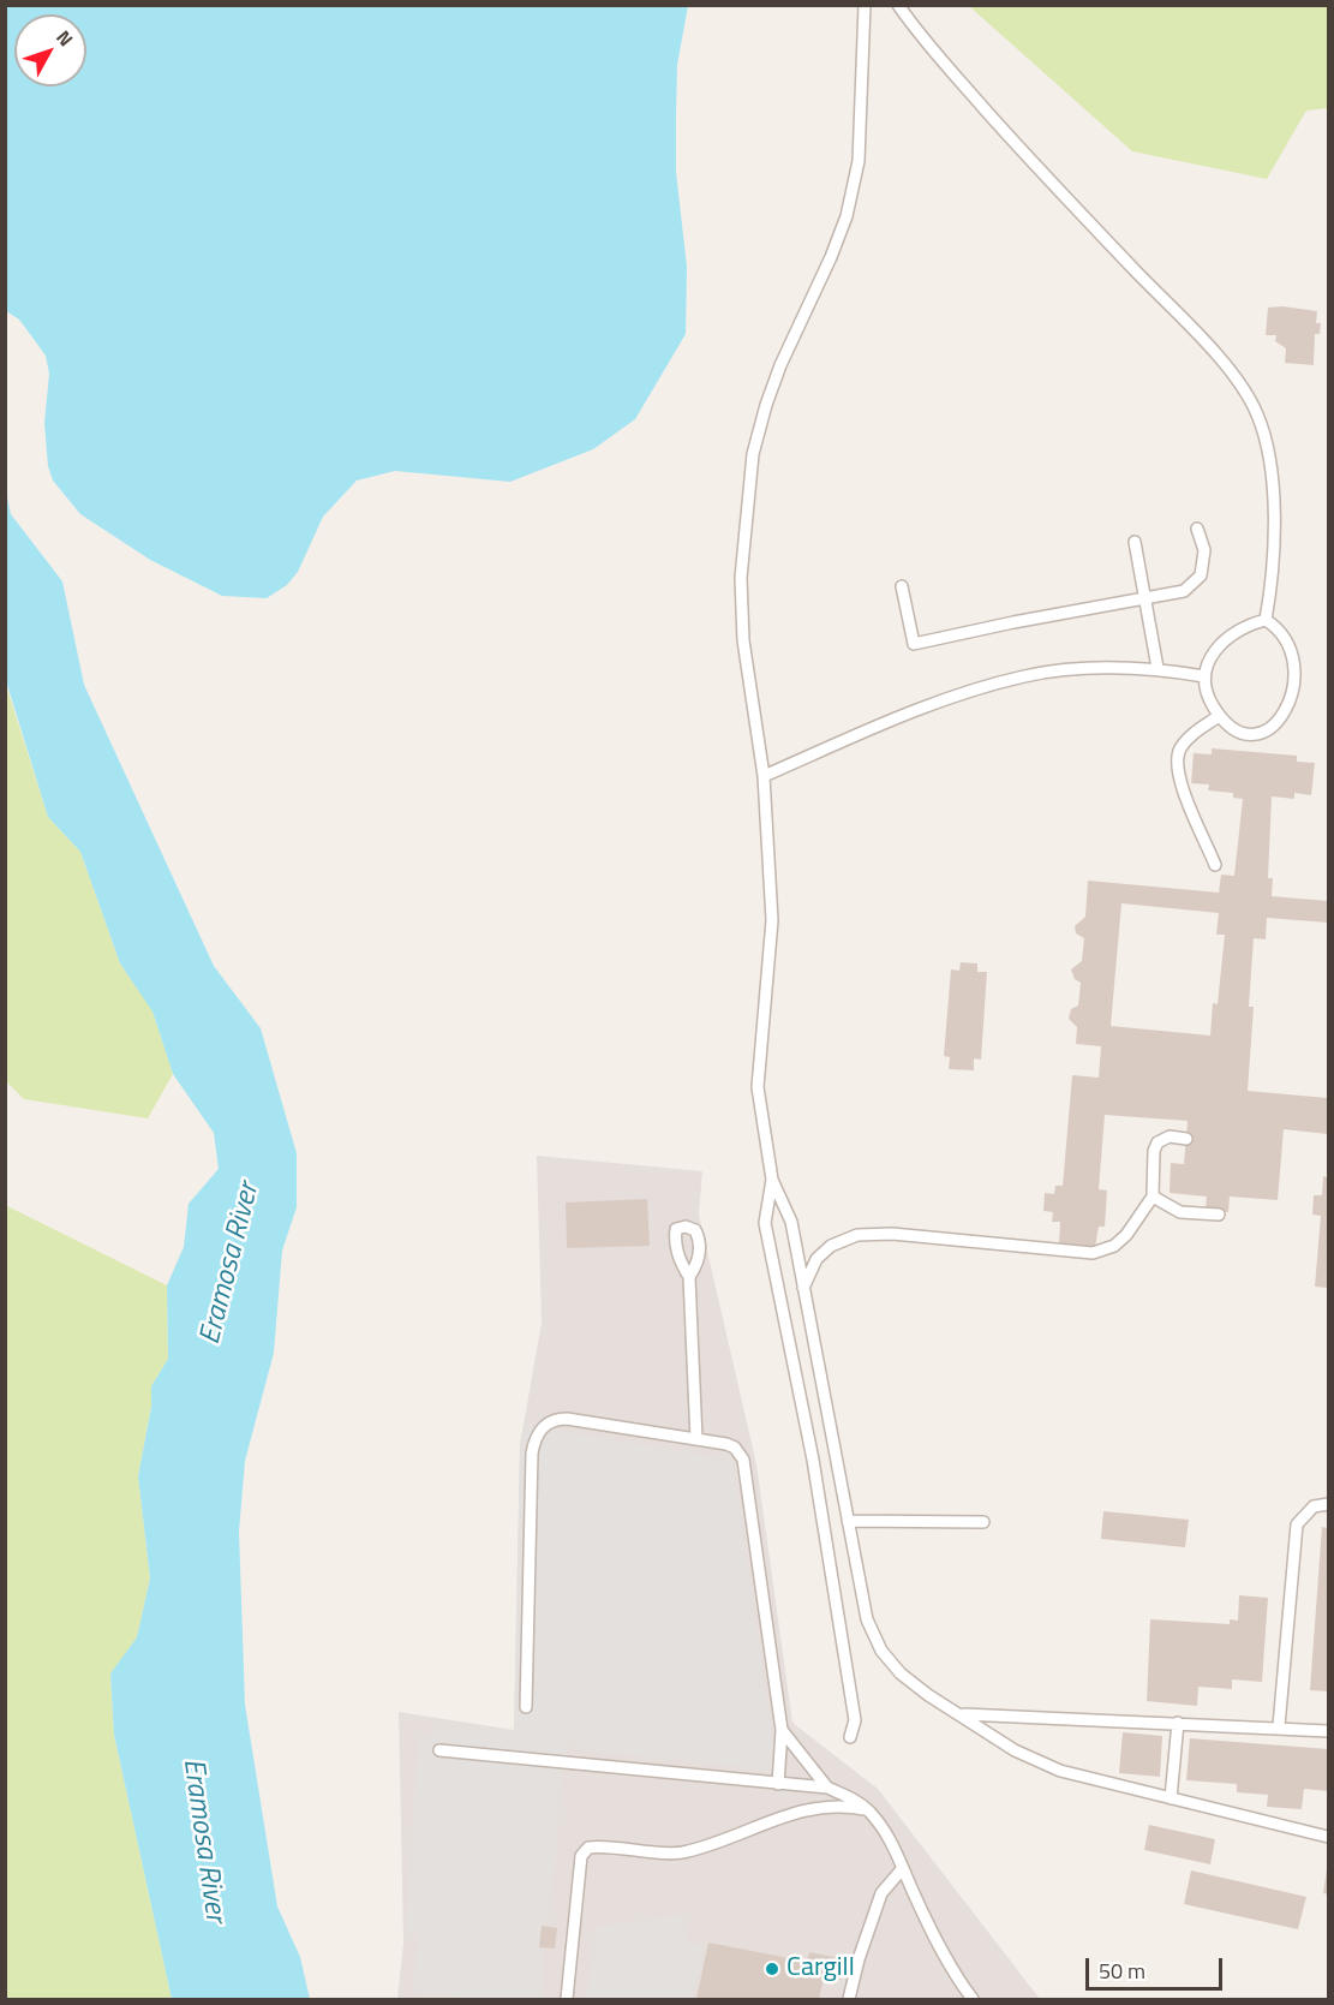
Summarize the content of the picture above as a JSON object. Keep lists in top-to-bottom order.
{
  "water": ["Eramosa River"],
  "places": ["Cargill"],
  "scale_bar": "50 m",
  "north": "top right"
}
